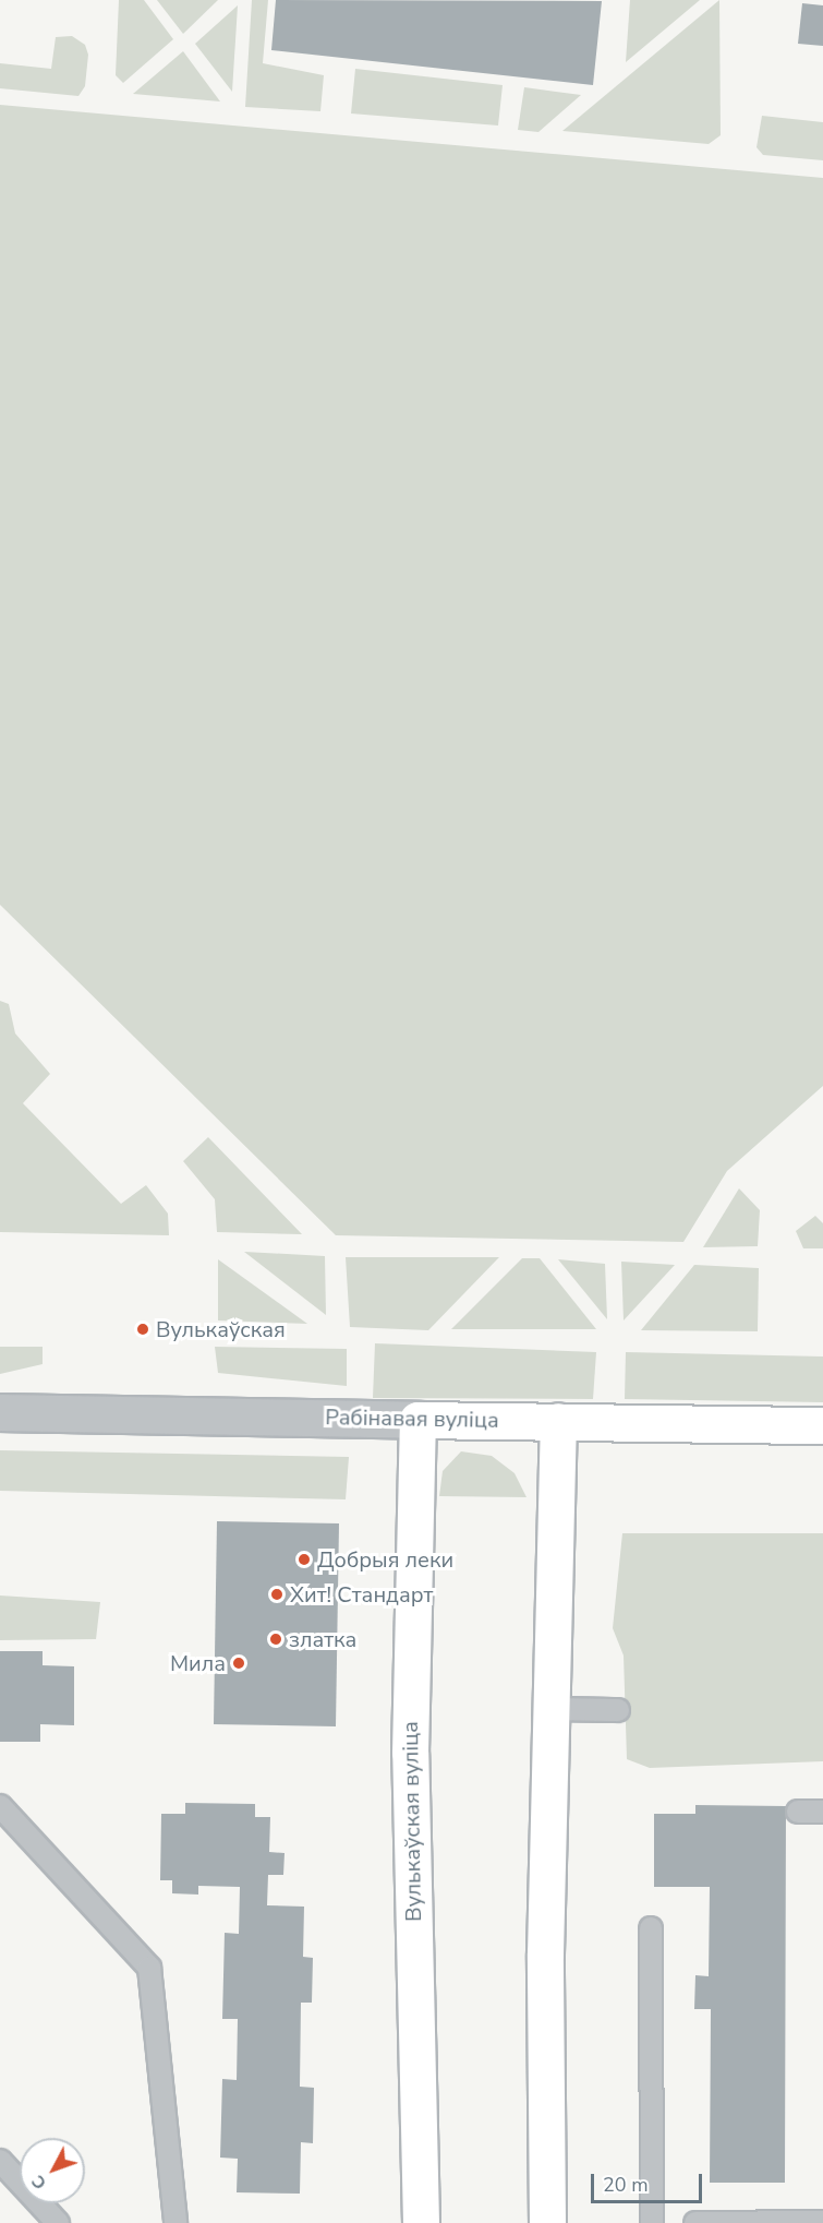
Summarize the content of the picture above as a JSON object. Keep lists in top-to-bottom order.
{
  "streets": {
    "street": ["Рабінавая вуліца", "Вулькаўская вуліца"]
  },
  "crossings": [
    ["Рабінавая вуліца", "Вулькаўская вуліца"]
  ],
  "places": [
    "Вулькаўская",
    "Добрыя леки",
    "Хит! Стандарт",
    "златка",
    "Мила"
  ],
  "scale_bar": "20 m",
  "north": "bottom left"
}
